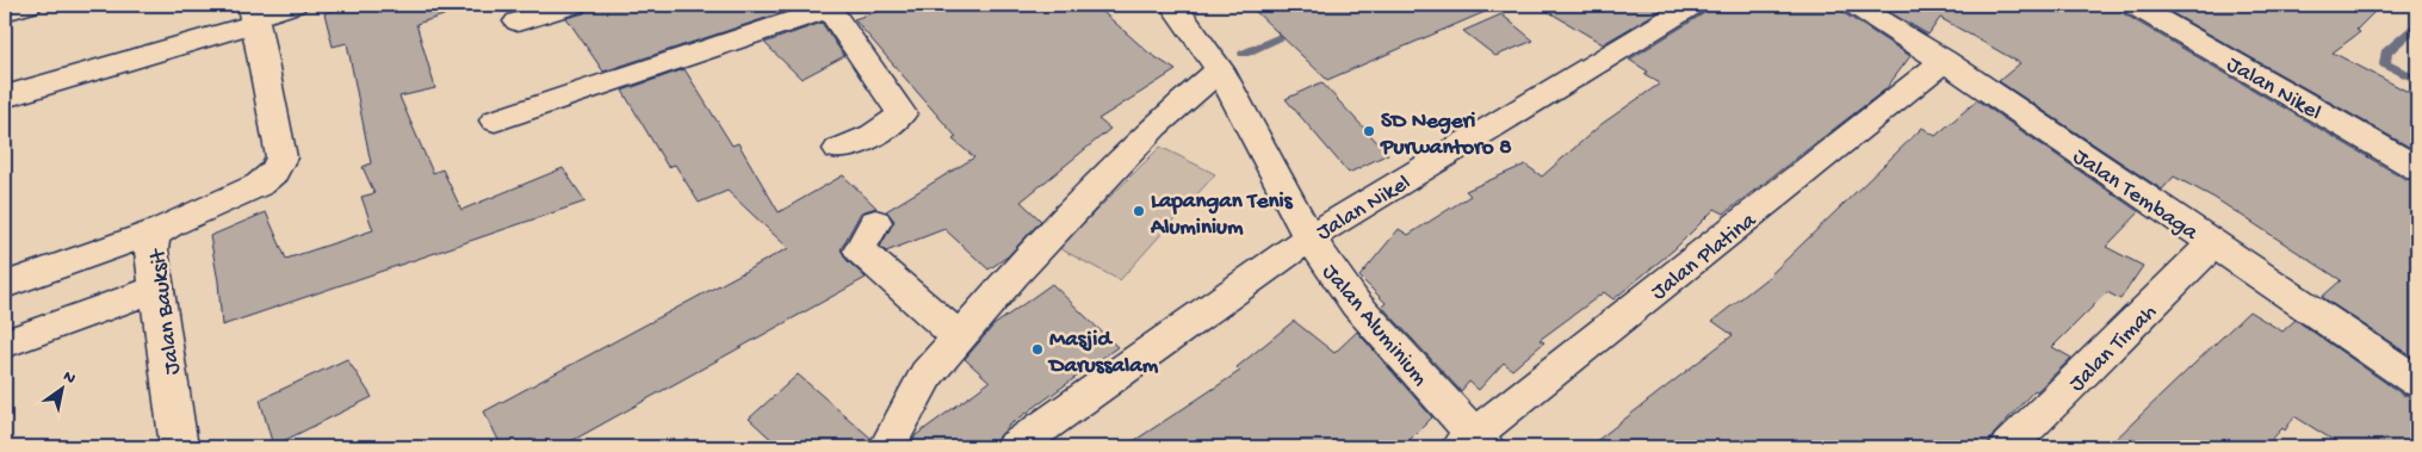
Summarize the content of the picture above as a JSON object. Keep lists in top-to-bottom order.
{
  "streets": {
    "street": [
      "Jalan Nikel",
      "Jalan Tembaga",
      "Jalan Platina",
      "Jalan Bauksit",
      "Jalan Aluminium",
      "Jalan Timah"
    ]
  },
  "crossings": [
    ["Jalan Nikel", "Jalan Aluminium"],
    ["Jalan Tembaga", "Jalan Platina"],
    ["Jalan Tembaga", "Jalan Timah"],
    ["Jalan Platina", "Jalan Aluminium"]
  ],
  "places": ["SD Negeri Purwantoro 8", "Lapangan Tenis Aluminium", "Masjid Darussalam"],
  "north": "top right"
}
